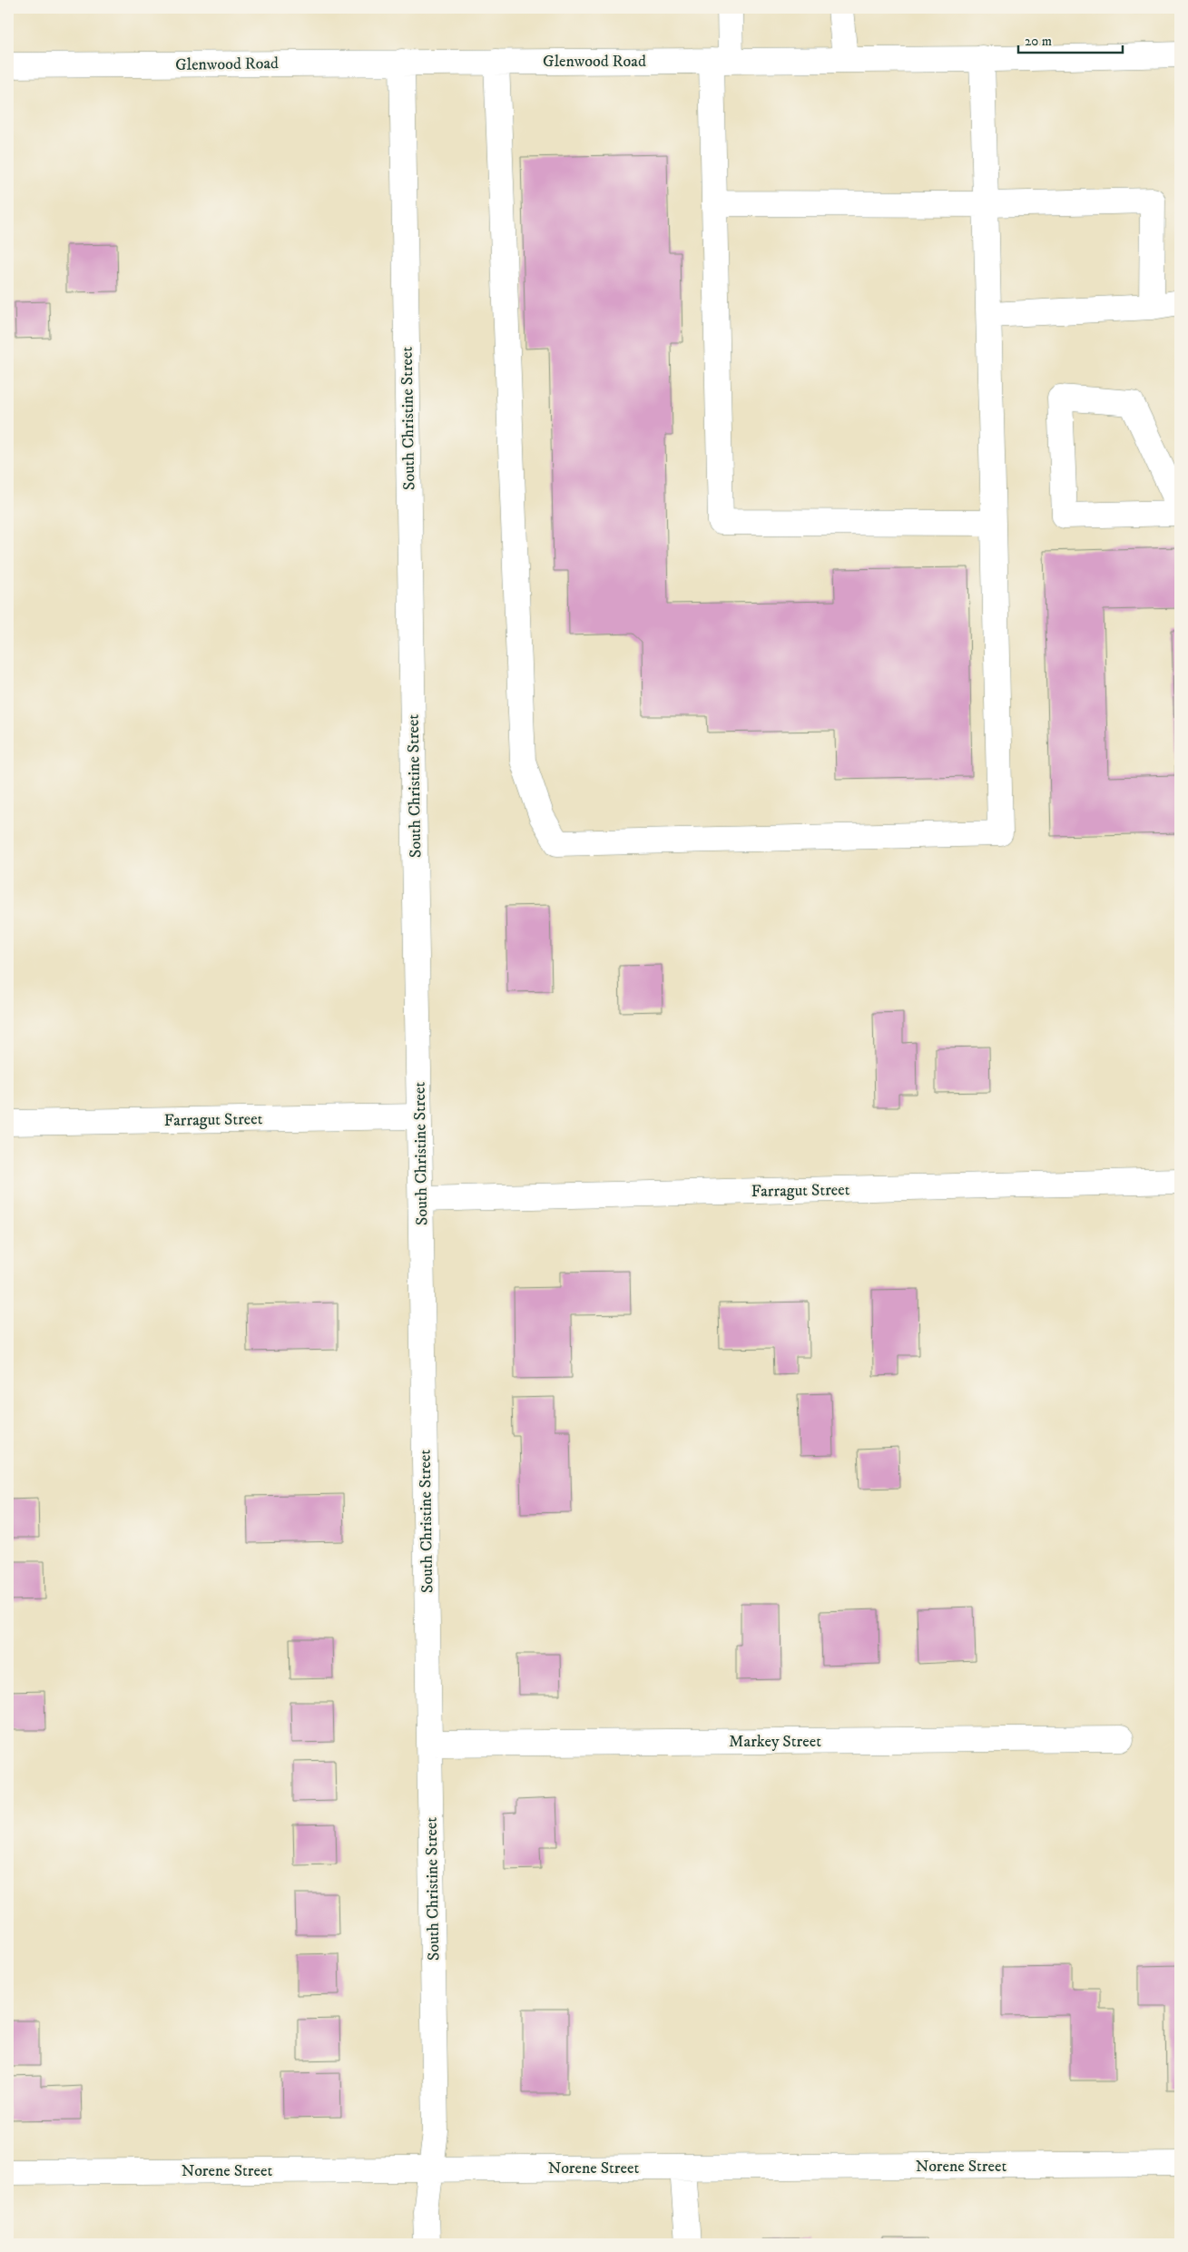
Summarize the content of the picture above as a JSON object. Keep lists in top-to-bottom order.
{
  "streets": {
    "street": [
      "Glenwood Road",
      "South Christine Street",
      "Farragut Street",
      "Markey Street",
      "Norene Street"
    ]
  },
  "crossings": [
    ["Glenwood Road", "South Christine Street"],
    ["South Christine Street", "Farragut Street"],
    ["South Christine Street", "Markey Street"],
    ["South Christine Street", "Norene Street"]
  ],
  "scale_bar": "20 m"
}
